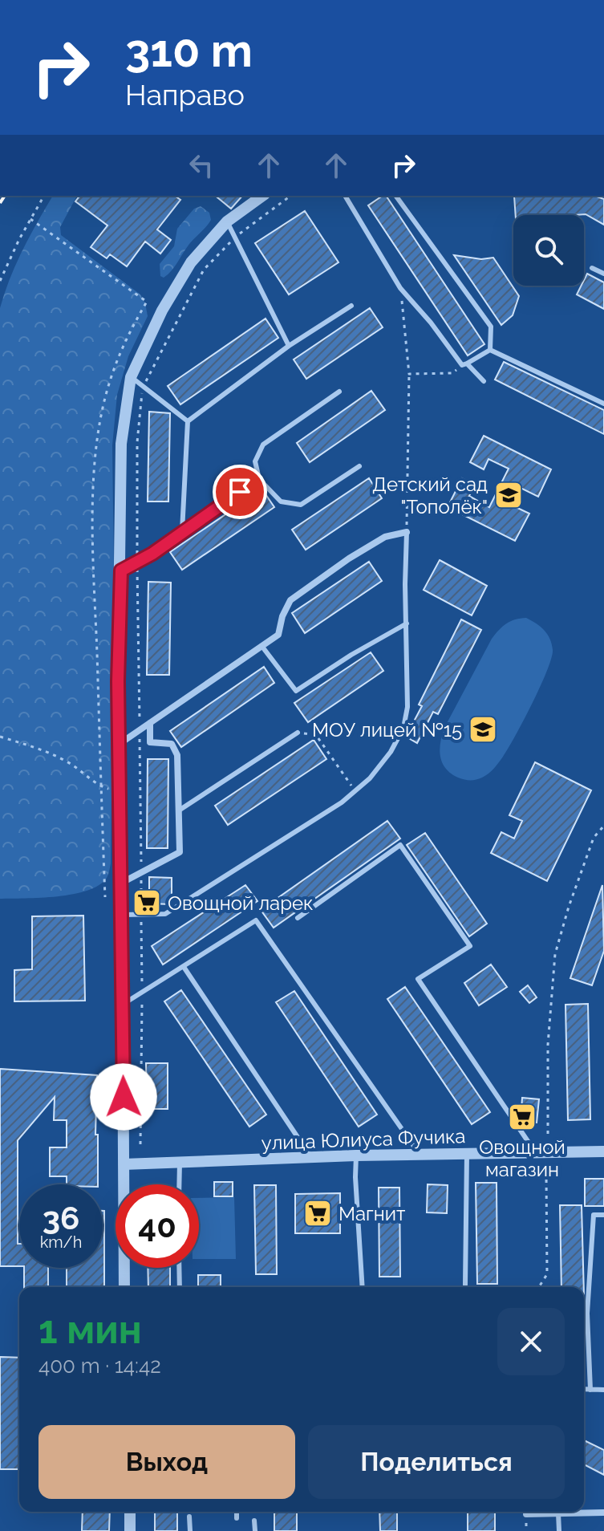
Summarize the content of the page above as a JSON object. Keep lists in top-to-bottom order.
{
  "streets": {
    "street": ["улица Юлиуса Фучика"]
  },
  "places": {
    "school or university": ["Детский сад \"Тополёк\"", "МОУ лицей №15"],
    "supermarket": ["Овощной ларек", "Овощной магазин", "Магнит"]
  },
  "page": {
    "turn": ["310 m", "Направо"],
    "speed": "36 km/h",
    "limit": "40",
    "heading": ["1 мин", "400 m · 14:42"],
    "buttons": ["Выход", "Поделиться"]
  }
}
